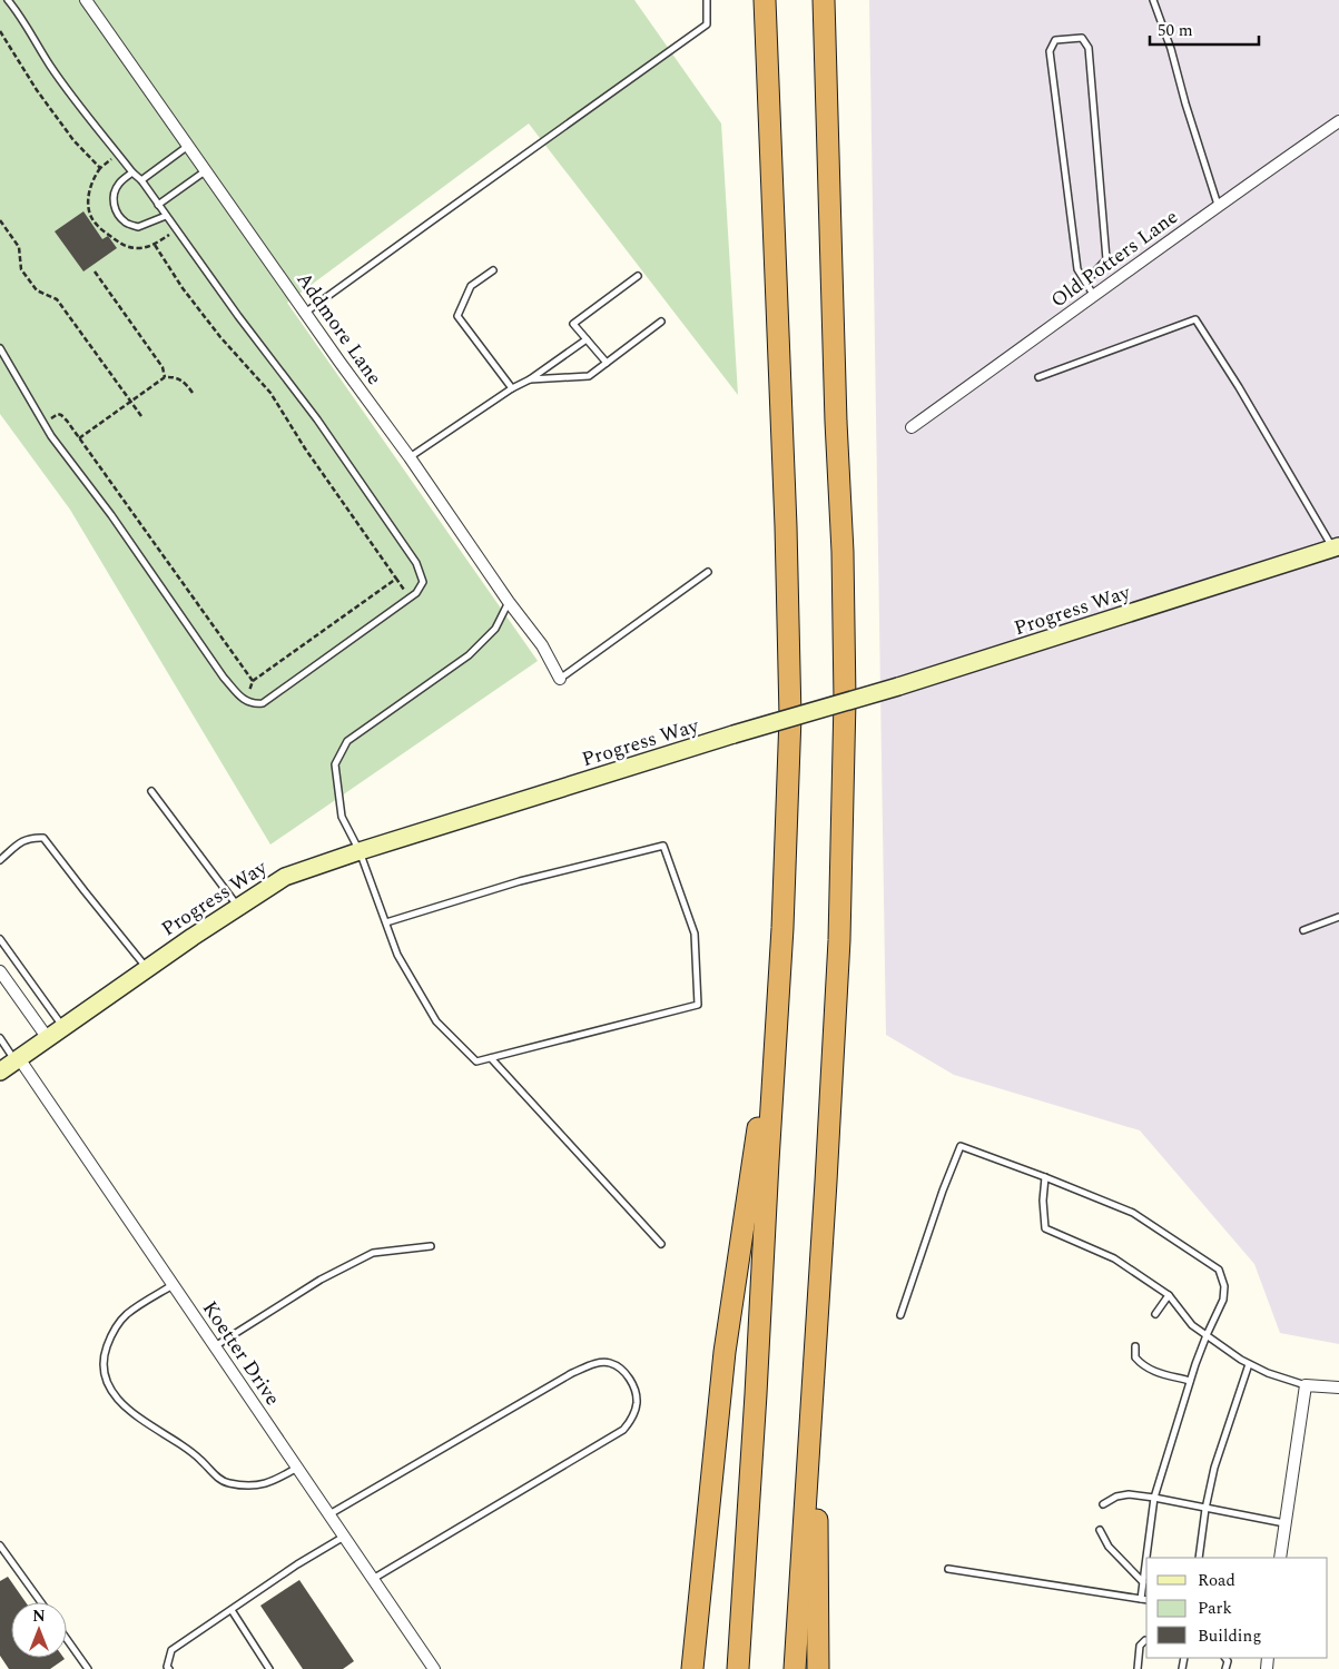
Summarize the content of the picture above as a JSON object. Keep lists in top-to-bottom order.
{
  "streets": {
    "street": [
      "Old Potters Lane",
      "Addmore Lane",
      "Progress Way",
      "Koetter Drive"
    ]
  },
  "crossings": [
    ["Progress Way", "Koetter Drive"]
  ],
  "legend": ["Road", "Park", "Building"],
  "scale_bar": "50 m",
  "north": "top"
}
